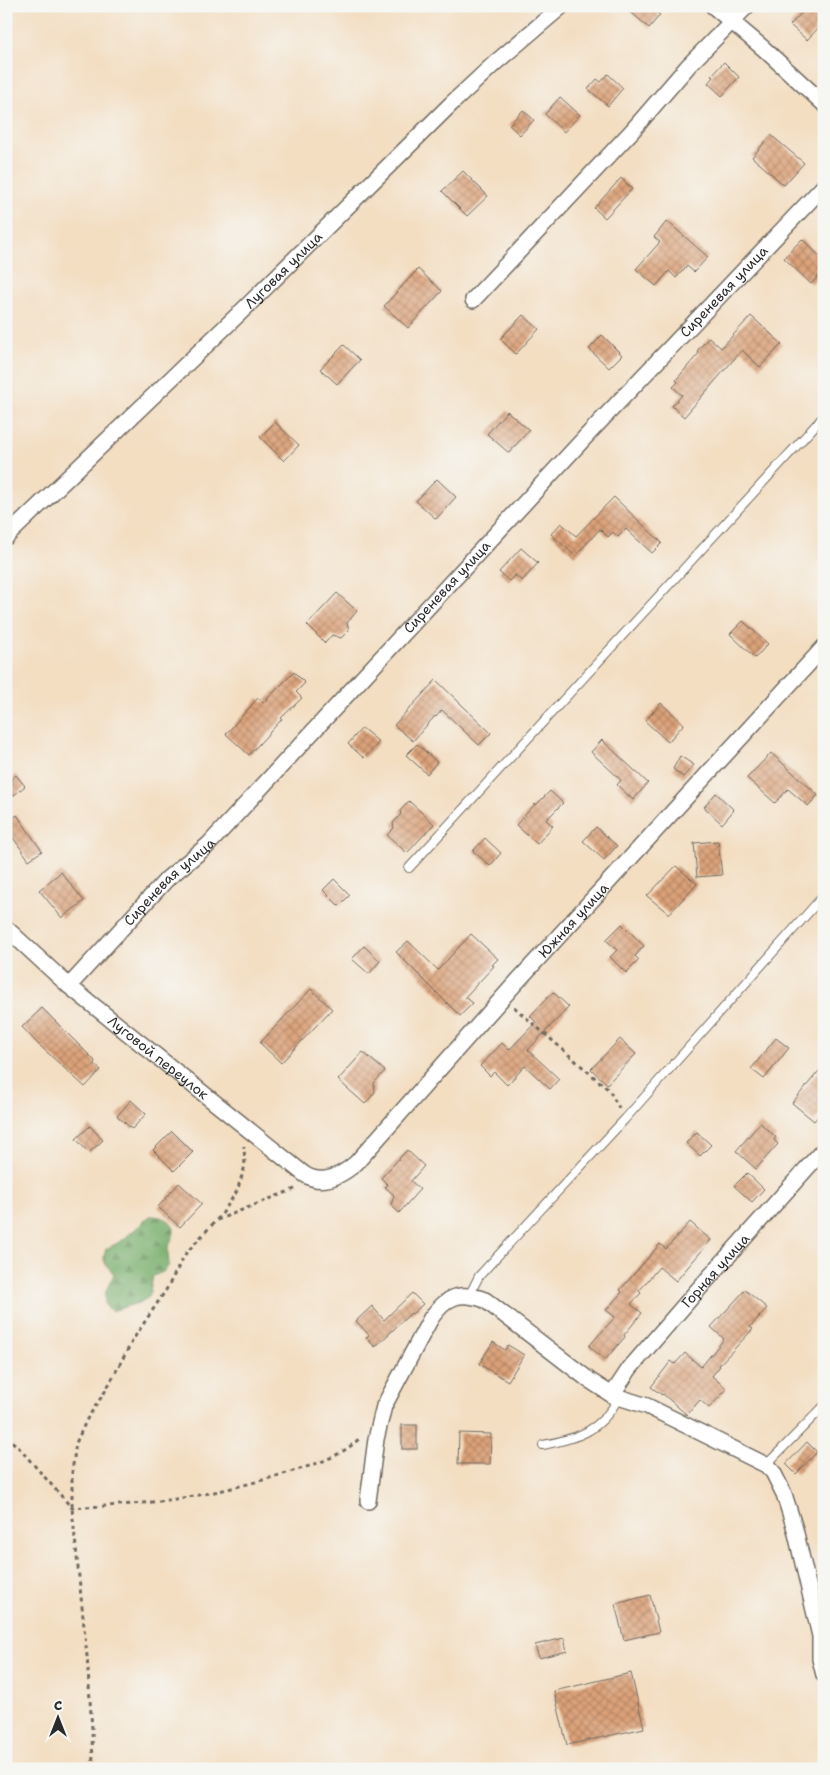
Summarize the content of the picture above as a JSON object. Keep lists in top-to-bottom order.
{
  "streets": {
    "street": [
      "Луговая улица",
      "Сиреневая улица",
      "Южная улица",
      "Луговой переулок",
      "Горная улица"
    ]
  },
  "crossings": [
    ["Сиреневая улица", "Луговой переулок"],
    ["Южная улица", "Луговой переулок"]
  ],
  "north": "top"
}
